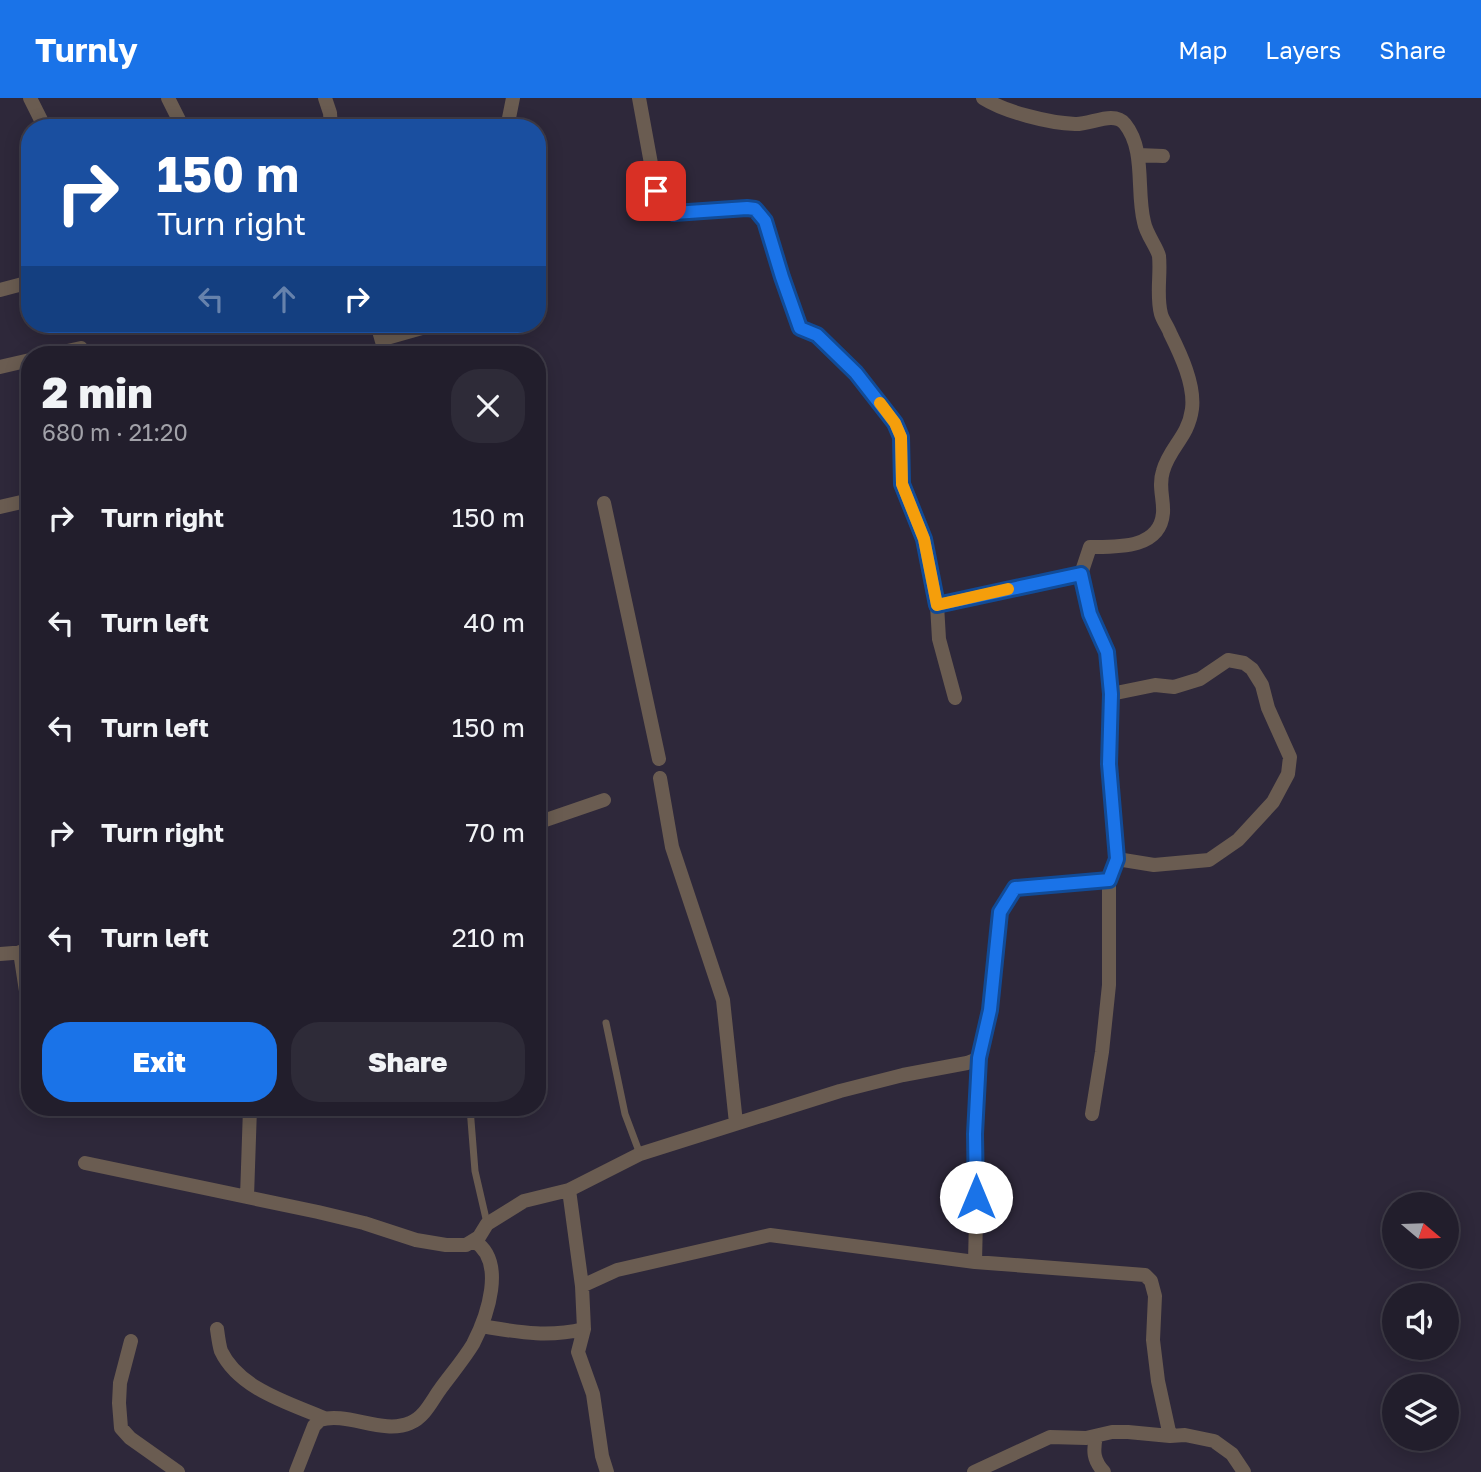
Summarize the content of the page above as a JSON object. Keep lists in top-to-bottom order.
{
  "north": "right",
  "page": {
    "header": "Turnly",
    "nav": ["Map", "Layers", "Share"],
    "turn": ["150 m", "Turn right"],
    "heading": ["2 min", "680 m · 21:20"],
    "list": [
      {
        "name": "Turn right",
        "value": "150 m"
      },
      {
        "name": "Turn left",
        "value": "40 m"
      },
      {
        "name": "Turn left",
        "value": "150 m"
      },
      {
        "name": "Turn right",
        "value": "70 m"
      },
      {
        "name": "Turn left",
        "value": "210 m"
      }
    ],
    "buttons": ["Exit", "Share"]
  }
}
